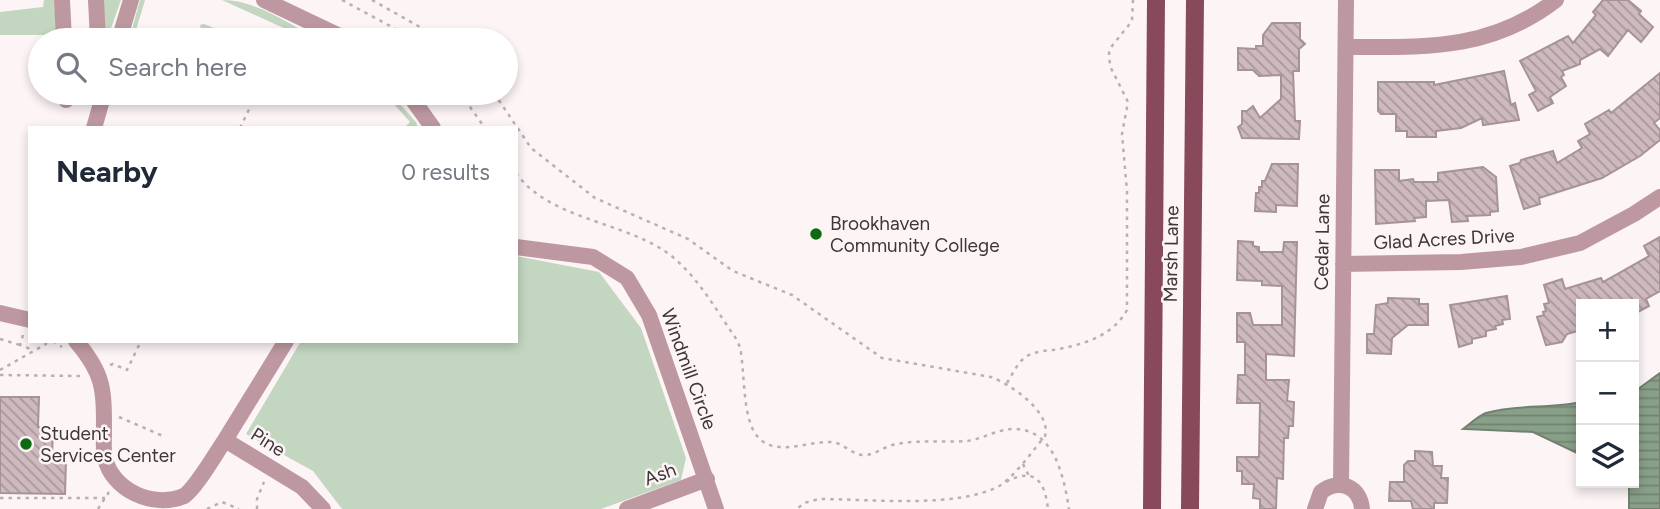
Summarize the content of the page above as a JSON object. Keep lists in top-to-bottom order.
{
  "streets": {
    "main road": ["Marsh Lane"],
    "street": [
      "Glad Acres Drive",
      "Cedar Lane",
      "Windmill Circle",
      "Pine",
      "Ash"
    ]
  },
  "crossings": [
    ["Glad Acres Drive", "Cedar Lane"],
    ["Windmill Circle", "Ash"]
  ],
  "places": ["Brookhaven Community College", "Student Services Center"],
  "page": {
    "search": "Search here",
    "heading": ["Nearby", "0 results"],
    "map_buttons": ["+", "−"]
  }
}
